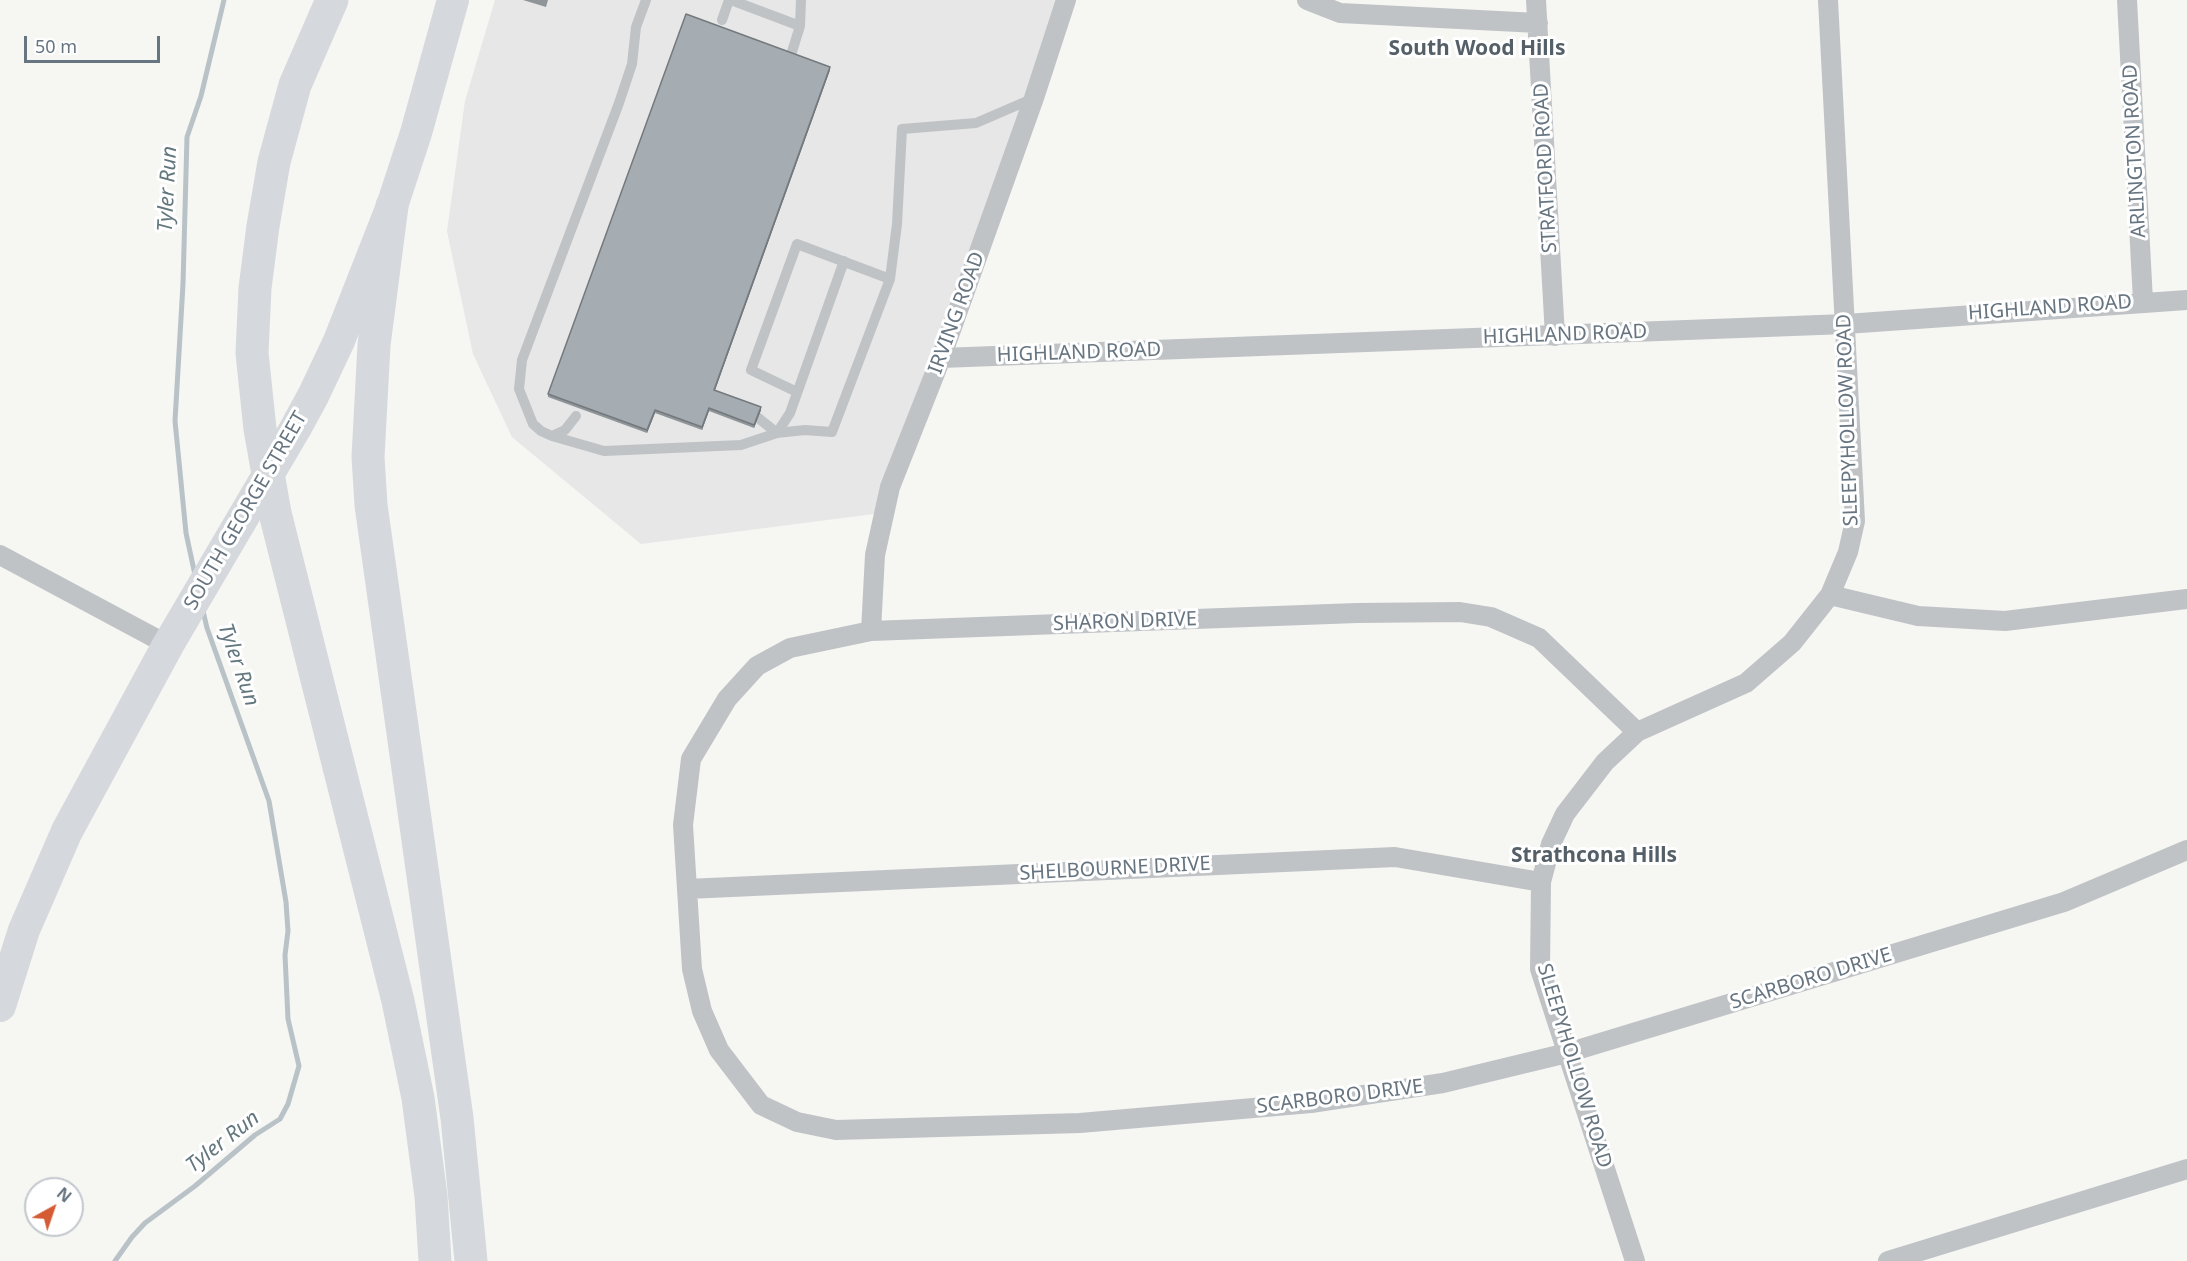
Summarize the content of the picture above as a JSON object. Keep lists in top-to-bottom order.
{
  "streets": {
    "main road": ["SOUTH GEORGE STREET"],
    "street": [
      "ARLINGTON ROAD",
      "STRATFORD ROAD",
      "HIGHLAND ROAD",
      "IRVING ROAD",
      "SLEEPYHOLLOW ROAD",
      "SHARON DRIVE",
      "SHELBOURNE DRIVE",
      "SCARBORO DRIVE"
    ]
  },
  "crossings": [
    ["ARLINGTON ROAD", "HIGHLAND ROAD"],
    ["STRATFORD ROAD", "HIGHLAND ROAD"],
    ["HIGHLAND ROAD", "IRVING ROAD"],
    ["HIGHLAND ROAD", "SLEEPYHOLLOW ROAD"],
    ["IRVING ROAD", "SHARON DRIVE"],
    ["SLEEPYHOLLOW ROAD", "SHARON DRIVE"],
    ["SLEEPYHOLLOW ROAD", "SHELBOURNE DRIVE"],
    ["SLEEPYHOLLOW ROAD", "SCARBORO DRIVE"],
    ["SHARON DRIVE", "SCARBORO DRIVE"],
    ["SHELBOURNE DRIVE", "SCARBORO DRIVE"]
  ],
  "districts": ["South Wood Hills", "Strathcona Hills"],
  "water": ["Tyler Run"],
  "scale_bar": "50 m",
  "north": "top right"
}
